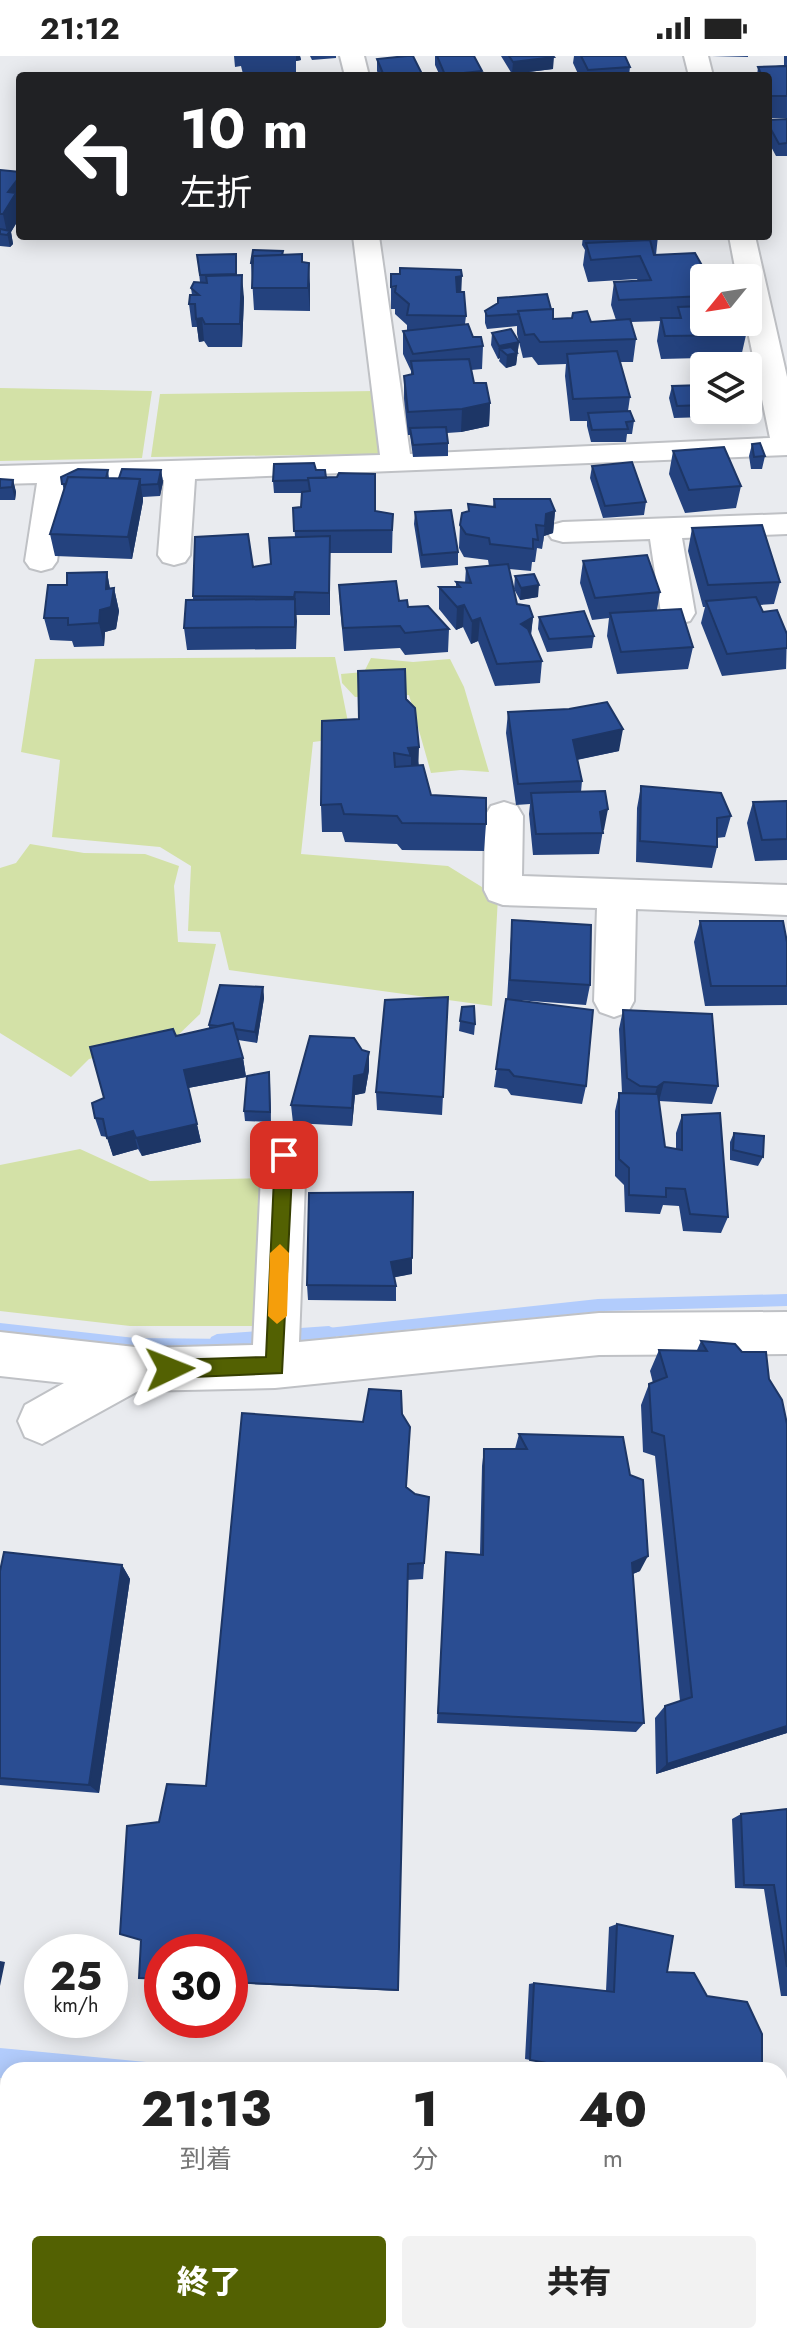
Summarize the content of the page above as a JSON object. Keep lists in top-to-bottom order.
{
  "north": "bottom left",
  "page": {
    "status": "21:12",
    "turn": ["10 m", "左折"],
    "speed": "25 km/h",
    "limit": "30",
    "eta": [
      "21:13",
      "到着",
      "1",
      "分",
      "40",
      "m"
    ],
    "buttons": ["終了", "共有"]
  }
}
